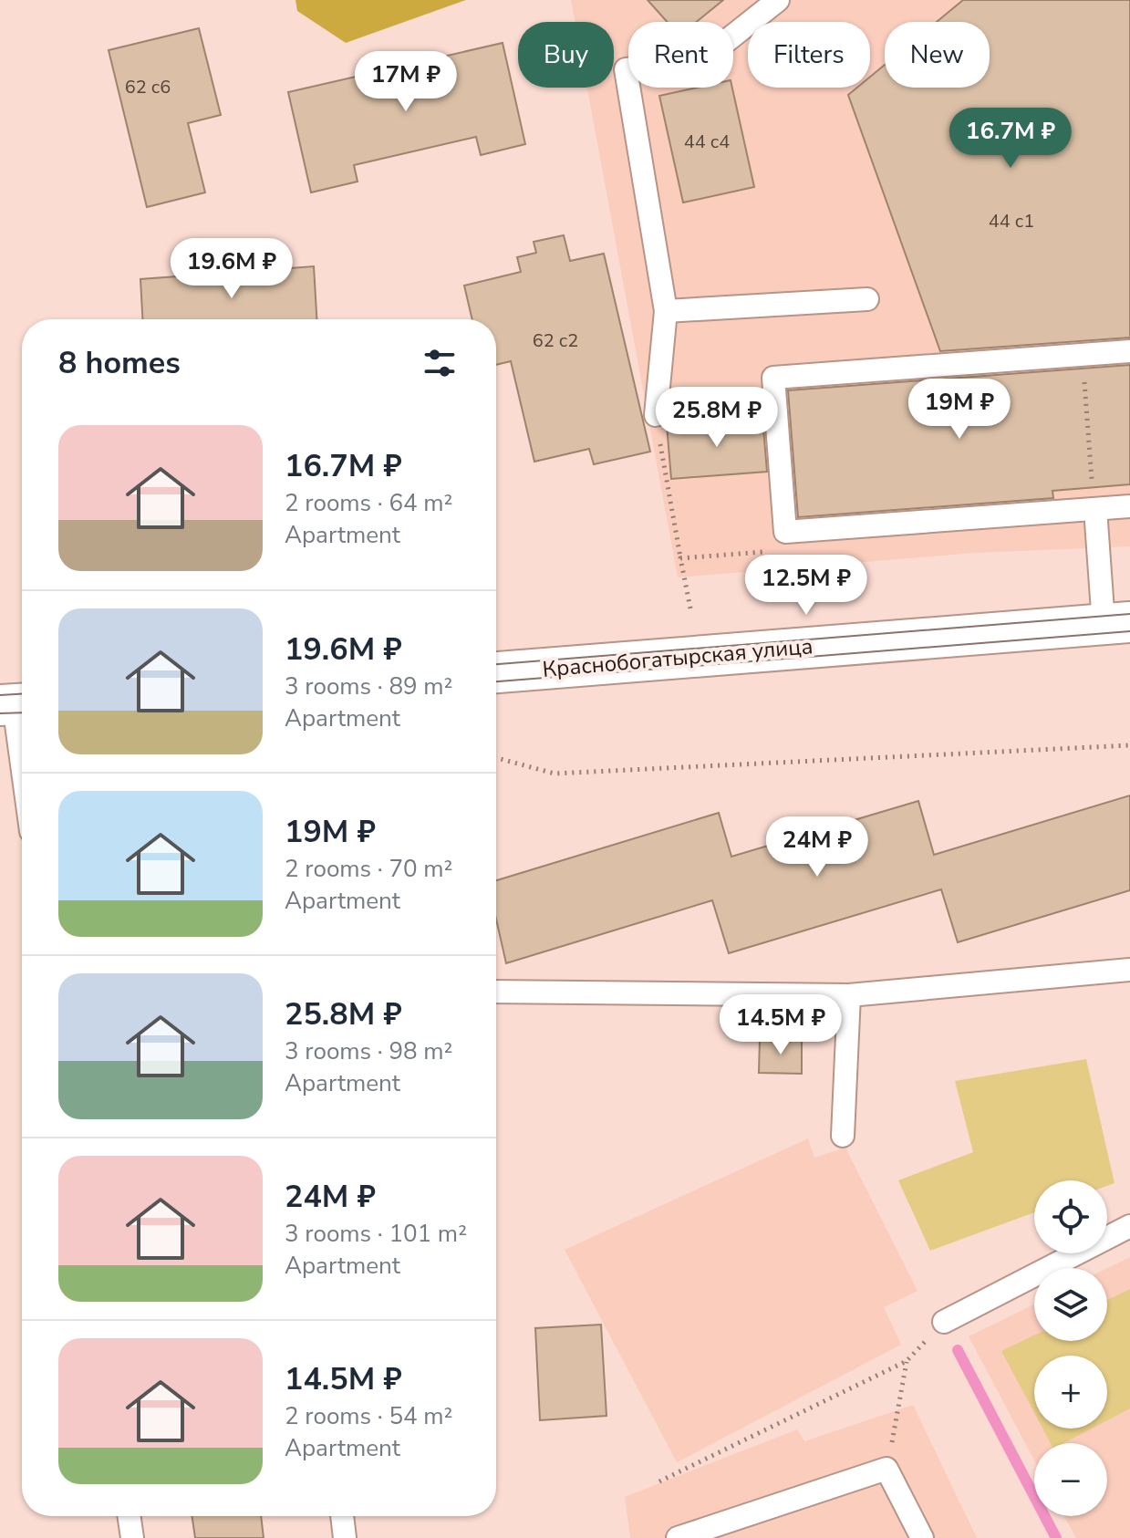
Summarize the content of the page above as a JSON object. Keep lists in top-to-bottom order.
{
  "streets": {
    "main road": ["Краснобогатырская улица"]
  },
  "house_numbers": [
    "62 с6",
    "44 с4",
    "44 с1",
    "62 с2"
  ],
  "page": {
    "chip": [
      "Buy",
      "Rent",
      "Filters",
      "New"
    ],
    "price": [
      "17M ₽",
      "16.7M ₽",
      "19.6M ₽",
      "19M ₽",
      "25.8M ₽",
      "12.5M ₽",
      "24M ₽",
      "14.5M ₽"
    ],
    "heading": "8 homes",
    "list": [
      {
        "name": "16.7M ₽",
        "note": "2 rooms · 64 m² · Apartment"
      },
      {
        "name": "19.6M ₽",
        "note": "3 rooms · 89 m² · Apartment"
      },
      {
        "name": "19M ₽",
        "note": "2 rooms · 70 m² · Apartment"
      },
      {
        "name": "25.8M ₽",
        "note": "3 rooms · 98 m² · Apartment"
      },
      {
        "name": "24M ₽",
        "note": "3 rooms · 101 m² · Apartment"
      },
      {
        "name": "14.5M ₽",
        "note": "2 rooms · 54 m² · Apartment"
      }
    ],
    "map_buttons": ["+", "−"]
  }
}
